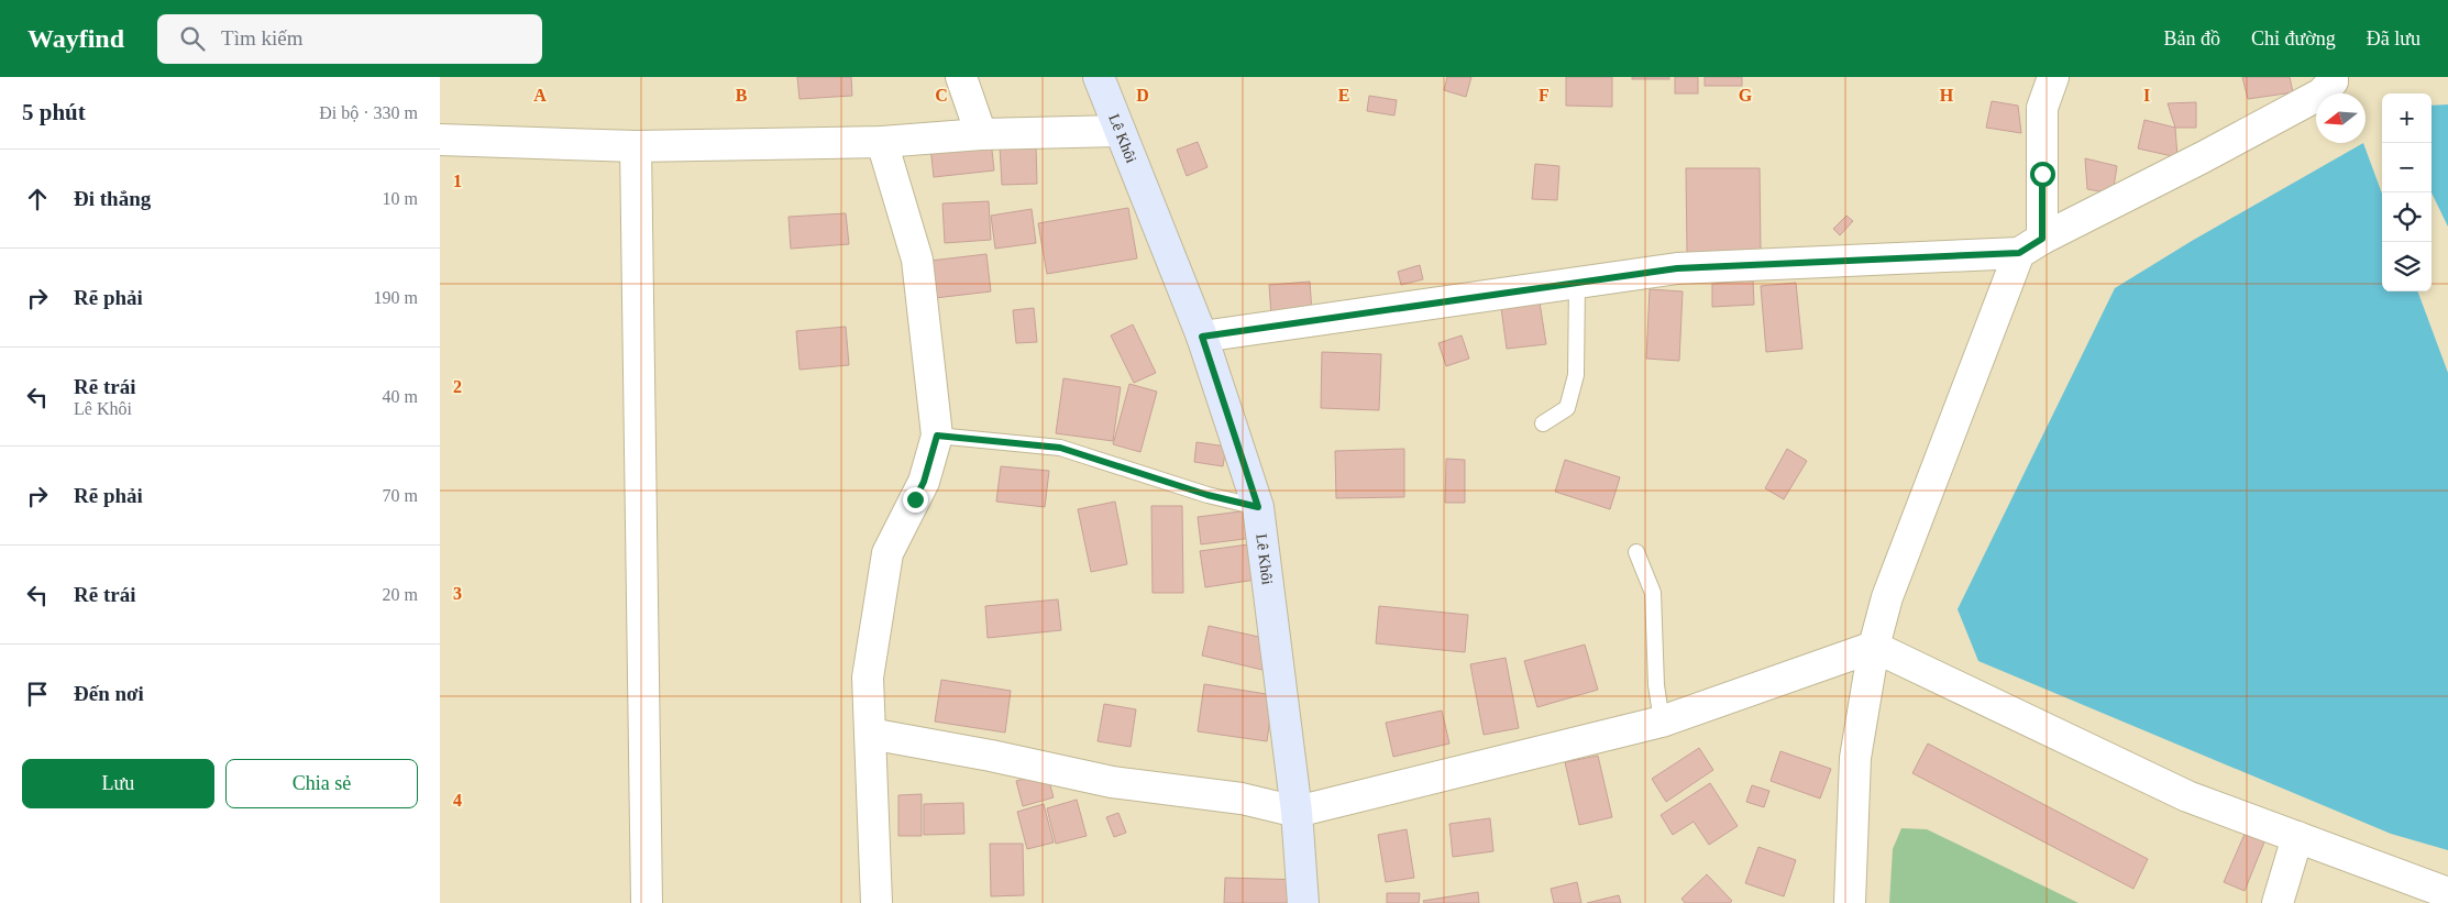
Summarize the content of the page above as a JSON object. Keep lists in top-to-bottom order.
{
  "streets": {
    "street": ["Lê Khôi"]
  },
  "north": "left",
  "page": {
    "header": "Wayfind",
    "search": "Tìm kiếm",
    "nav": ["Bản đồ", "Chỉ đường", "Đã lưu"],
    "heading": ["5 phút", "Đi bộ · 330 m"],
    "map_buttons": ["+", "−"],
    "list": [
      ["Đi thẳng", "10 m"],
      ["Rẽ phải", "190 m"],
      ["Rẽ trái", "Lê Khôi", "40 m"],
      ["Rẽ phải", "70 m"],
      ["Rẽ trái", "20 m"],
      "Đến nơi"
    ],
    "buttons": ["Lưu", "Chia sẻ"]
  },
  "grid": {
    "columns": [
      "A",
      "B",
      "C",
      "D",
      "E",
      "F",
      "G",
      "H",
      "I"
    ],
    "rows": [
      "1",
      "2",
      "3",
      "4"
    ]
  }
}
